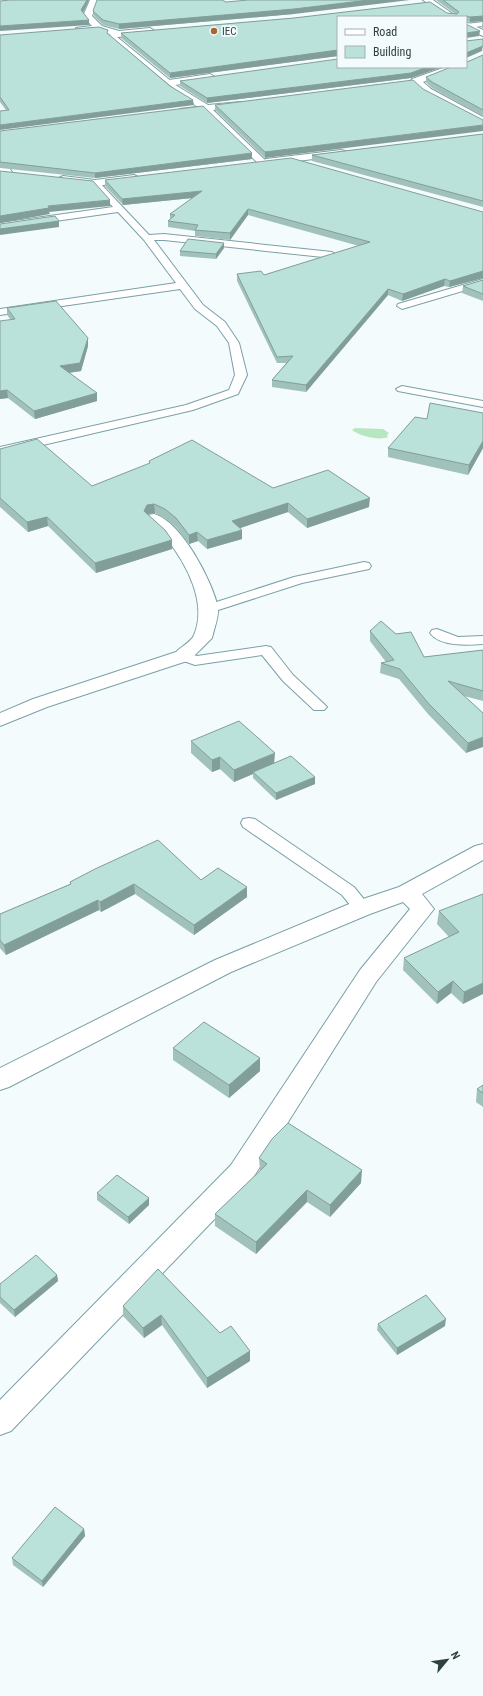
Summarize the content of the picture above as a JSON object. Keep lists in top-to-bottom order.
{
  "places": ["IEC"],
  "legend": ["Road", "Building"],
  "north": "top right"
}
